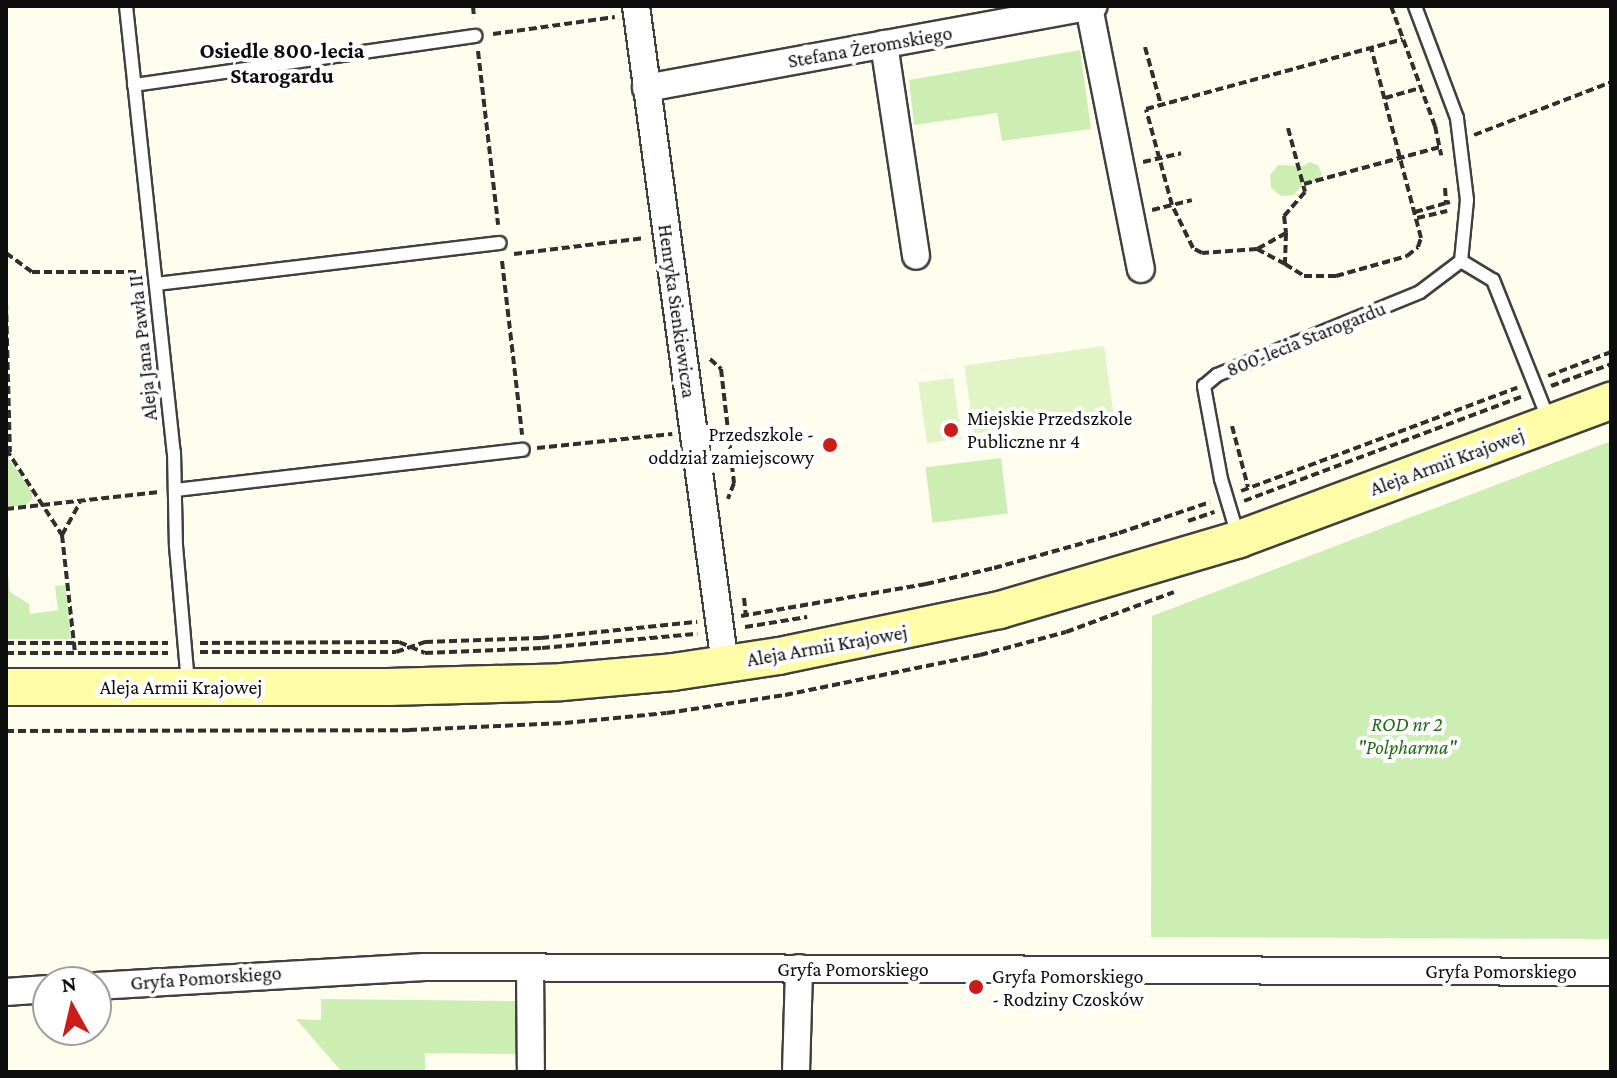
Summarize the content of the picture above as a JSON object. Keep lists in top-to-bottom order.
{
  "streets": {
    "main road": ["Aleja Armii Krajowej"],
    "street": ["Stefana Żeromskiego", "Henryka Sienkiewicza", "Gryfa Pomorskiego"],
    "lane": ["800-lecia Starogardu", "Aleja Jana Pawła II"]
  },
  "crossings": [
    ["Stefana Żeromskiego", "Henryka Sienkiewicza"],
    ["Henryka Sienkiewicza", "Aleja Armii Krajowej"],
    ["800-lecia Starogardu", "Aleja Armii Krajowej"],
    ["Aleja Jana Pawła II", "Aleja Armii Krajowej"]
  ],
  "districts": ["Osiedle 800-lecia Starogardu"],
  "parks": ["ROD nr 2 \"Polpharma\""],
  "places": ["Miejskie Przedszkole Publiczne nr 4", "Przedszkole - oddział zamiejscowy", "Gryfa Pomorskiego - Rodziny Czosków"],
  "north": "top"
}
